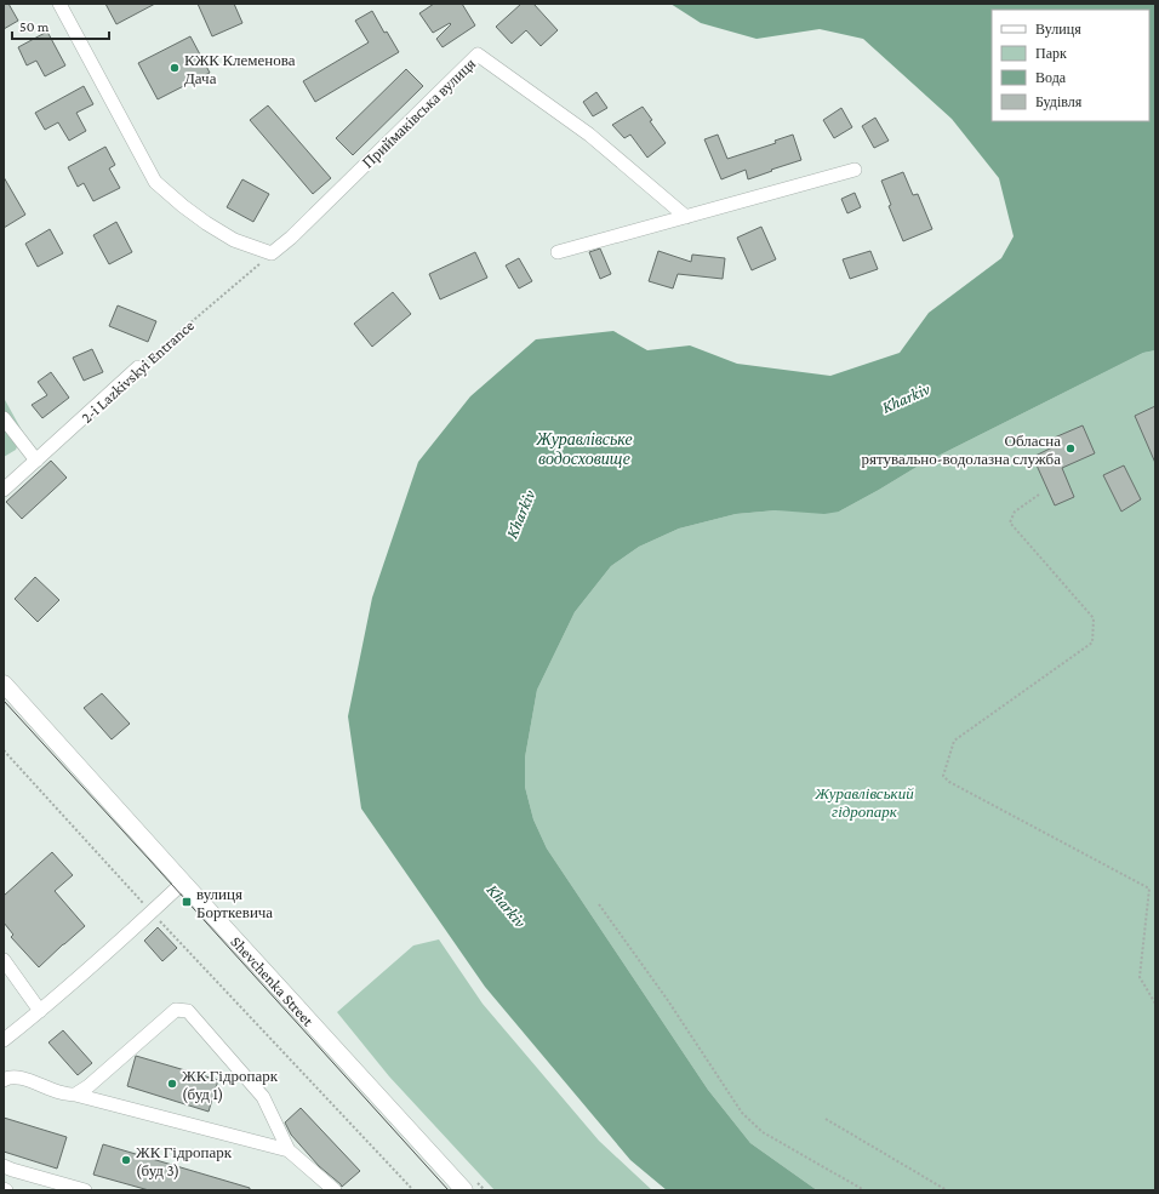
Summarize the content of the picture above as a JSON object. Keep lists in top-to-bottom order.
{
  "streets": {
    "main road": ["Shevchenka Street"],
    "street": ["Приймаківська вулиця", "2-i Lazkivskyi Entrance"]
  },
  "crossings": [
    ["Приймаківська вулиця", "2-i Lazkivskyi Entrance"]
  ],
  "water": ["Kharkiv", "Журавлівське водосховище"],
  "parks": ["Журавлівський гідропарк"],
  "places": {
    "other": [
      "КЖК Клеменова Дача",
      "Обласна рятувально-водолазна служба",
      "ЖК Гідропарк (буд 1)",
      "ЖК Гідропарк (буд 3)"
    ],
    "transit": ["вулиця Борткевича"]
  },
  "legend": [
    "Вулиця",
    "Парк",
    "Вода",
    "Будівля"
  ],
  "scale_bar": "50 m"
}
